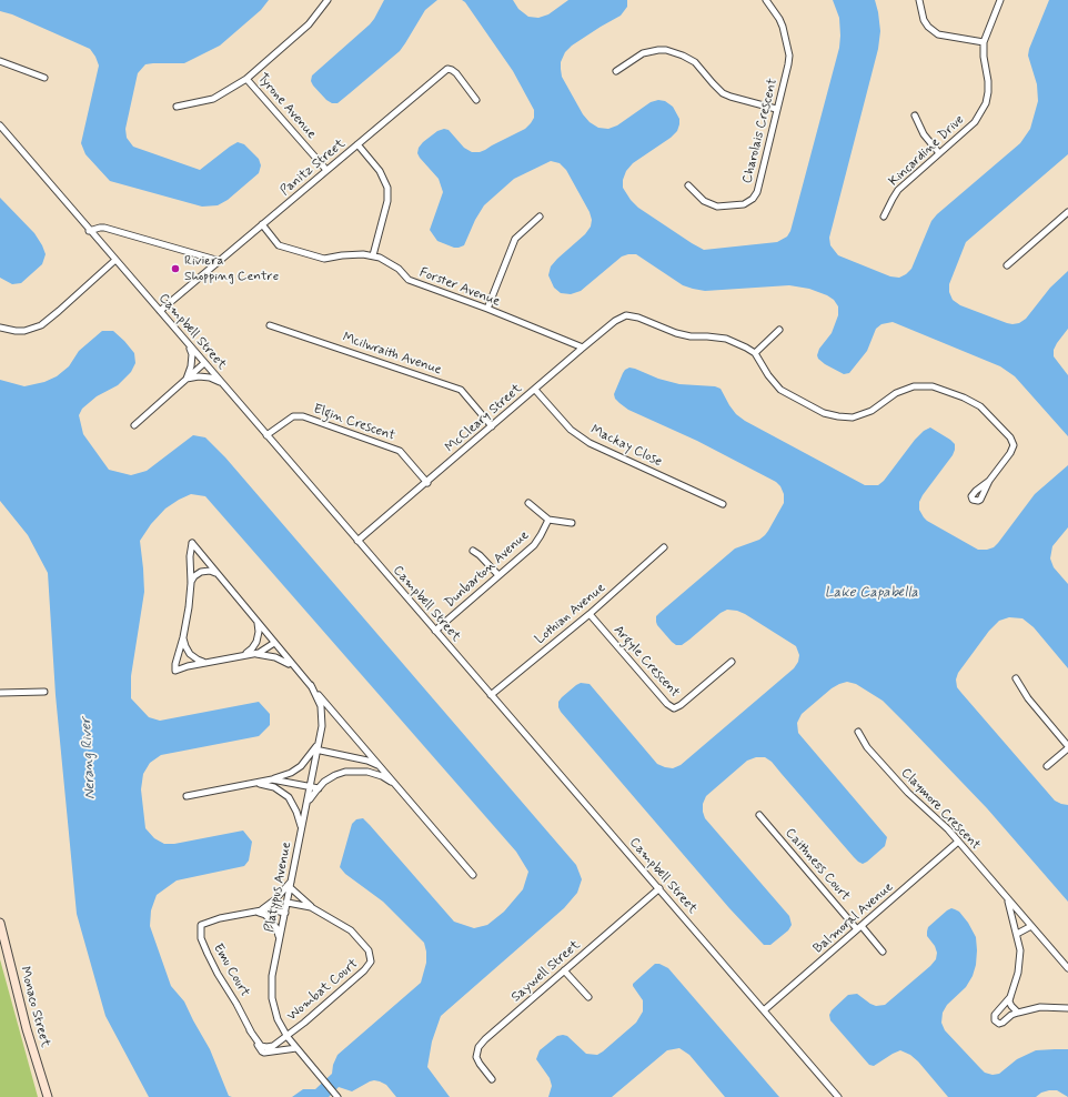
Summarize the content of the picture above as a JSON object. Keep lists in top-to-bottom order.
{
  "streets": {
    "street": [
      "Tyrone Avenue",
      "Charolais Crescent",
      "Kincardine Drive",
      "Panitz Street",
      "Forster Avenue",
      "Campbell Street",
      "Mcilwraith Avenue",
      "McCleary Street",
      "Elgin Crescent",
      "Mackay Close",
      "Dunbarton Avenue",
      "Lothian Avenue",
      "Argyle Crescent",
      "Claymore Crescent",
      "Caithness Court",
      "Platypus Avenue",
      "Balmoral Avenue",
      "Emu Court",
      "Saywell Street",
      "Wombat Court",
      "Monaco Street"
    ]
  },
  "crossings": [
    ["Tyrone Avenue", "Panitz Street"],
    ["Panitz Street", "Forster Avenue"],
    ["Panitz Street", "Campbell Street"],
    ["Forster Avenue", "McCleary Street"],
    ["Campbell Street", "McCleary Street"],
    ["Campbell Street", "Elgin Crescent"],
    ["Campbell Street", "Dunbarton Avenue"],
    ["Campbell Street", "Lothian Avenue"],
    ["Campbell Street", "Balmoral Avenue"],
    ["Campbell Street", "Saywell Street"],
    ["Mcilwraith Avenue", "McCleary Street"],
    ["McCleary Street", "Elgin Crescent"],
    ["McCleary Street", "Mackay Close"],
    ["Lothian Avenue", "Argyle Crescent"],
    ["Claymore Crescent", "Balmoral Avenue"],
    ["Caithness Court", "Balmoral Avenue"],
    ["Platypus Avenue", "Emu Court"],
    ["Platypus Avenue", "Wombat Court"],
    ["Emu Court", "Wombat Court"]
  ],
  "water": ["Lake Capabella", "Nerang River"],
  "places": ["Riviera Shopping Centre"]
}
